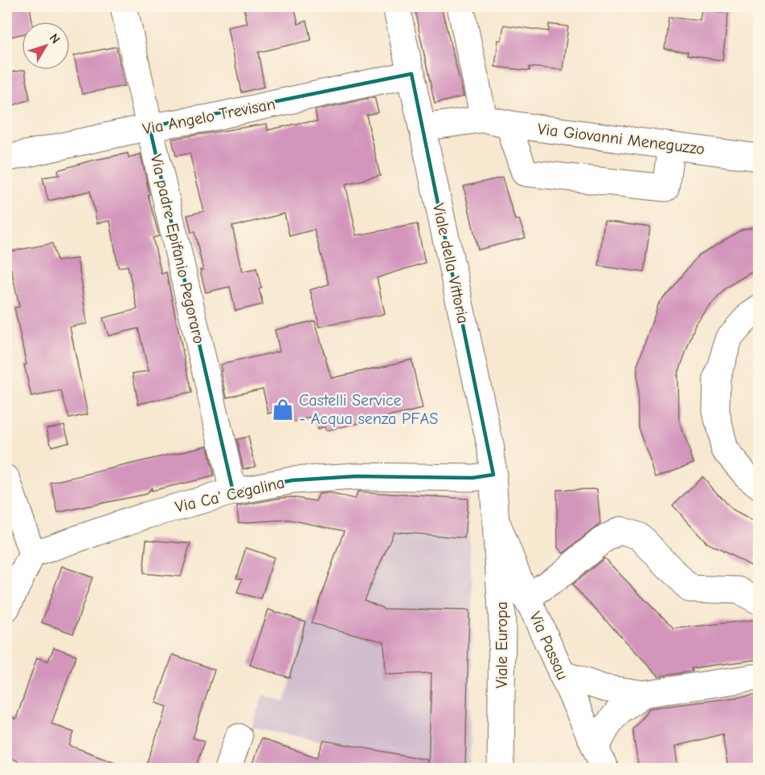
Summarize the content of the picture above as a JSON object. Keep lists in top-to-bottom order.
{
  "streets": {
    "street": [
      "Via Angelo Trevisan",
      "Via Giovanni Meneguzzo",
      "Via padre Epifanio Pegoraro",
      "Viale della Vittoria",
      "Via Ca' Cegalina",
      "Viale Europa",
      "Via Passau"
    ]
  },
  "crossings": [
    ["Via Angelo Trevisan", "Via padre Epifanio Pegoraro"],
    ["Via Angelo Trevisan", "Viale della Vittoria"],
    ["Via Giovanni Meneguzzo", "Viale della Vittoria"],
    ["Via padre Epifanio Pegoraro", "Via Ca' Cegalina"],
    ["Viale della Vittoria", "Via Ca' Cegalina"],
    ["Viale della Vittoria", "Viale Europa"],
    ["Viale della Vittoria", "Via Passau"],
    ["Viale Europa", "Via Passau"]
  ],
  "places": {
    "shop": ["Castelli Service - Acqua senza PFAS"]
  },
  "north": "top right"
}
